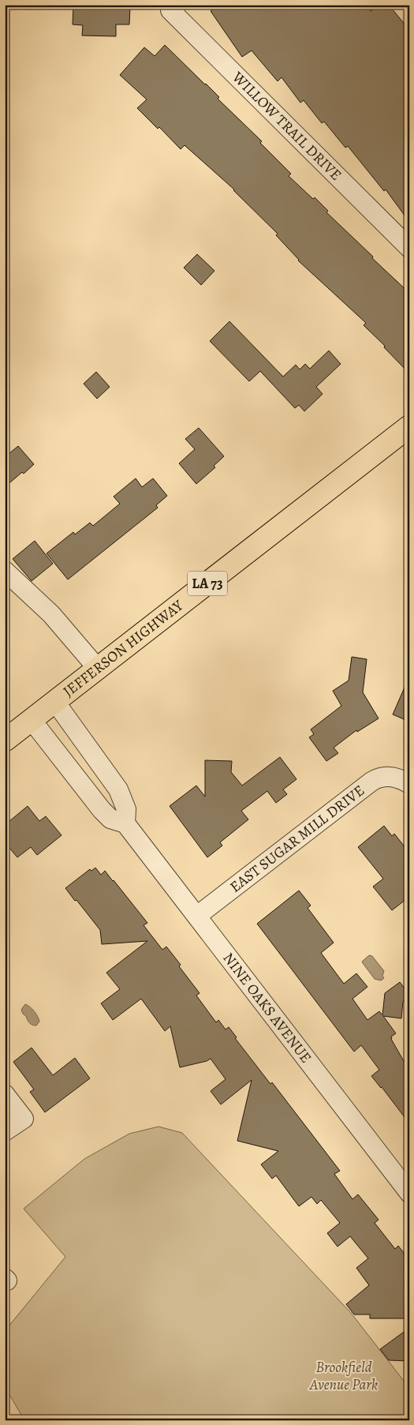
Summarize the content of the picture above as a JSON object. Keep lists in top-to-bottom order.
{
  "streets": {
    "main road": ["LA 73", "JEFFERSON HIGHWAY"],
    "street": ["WILLOW TRAIL DRIVE", "EAST SUGAR MILL DRIVE", "NINE OAKS AVENUE"]
  },
  "crossings": [
    ["JEFFERSON HIGHWAY", "NINE OAKS AVENUE"],
    ["EAST SUGAR MILL DRIVE", "NINE OAKS AVENUE"]
  ],
  "parks": ["Brookfield Avenue Park"]
}
